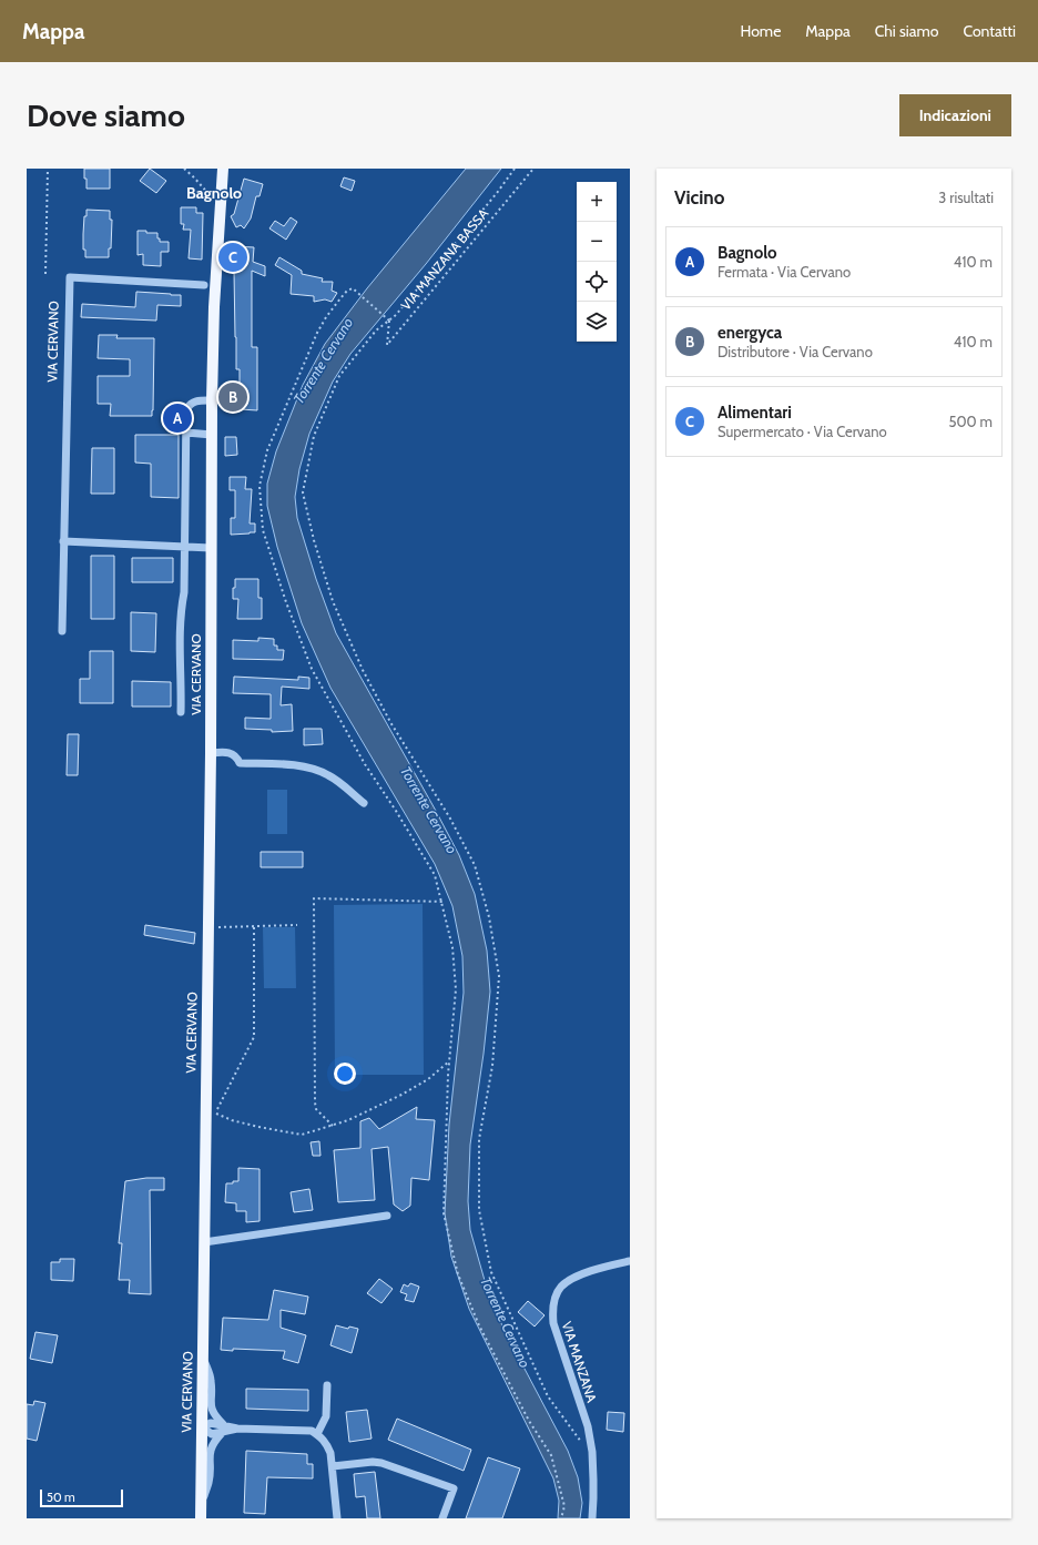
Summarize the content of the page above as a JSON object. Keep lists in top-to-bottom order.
{
  "streets": {
    "main road": ["VIA CERVANO"],
    "street": ["VIA MANZANA"],
    "path": ["VIA MANZANA BASSA"]
  },
  "districts": ["Bagnolo"],
  "water": ["Torrente Cervano"],
  "scale_bar": "50 m",
  "page": {
    "header": "Mappa",
    "nav": [
      "Home",
      "Mappa",
      "Chi siamo",
      "Contatti"
    ],
    "buttons": "Indicazioni",
    "title": "Dove siamo",
    "heading": ["Vicino", "3 risultati"],
    "map_buttons": ["+", "−"],
    "list": [
      {
        "mark": "A",
        "name": "Bagnolo",
        "note": "Fermata · Via Cervano",
        "value": "410 m"
      },
      {
        "mark": "B",
        "name": "energyca",
        "note": "Distributore · Via Cervano",
        "value": "410 m"
      },
      {
        "mark": "C",
        "name": "Alimentari",
        "note": "Supermercato · Via Cervano",
        "value": "500 m"
      }
    ],
    "pins": ["C", "B", "A"],
    "scale": "50 m"
  }
}
